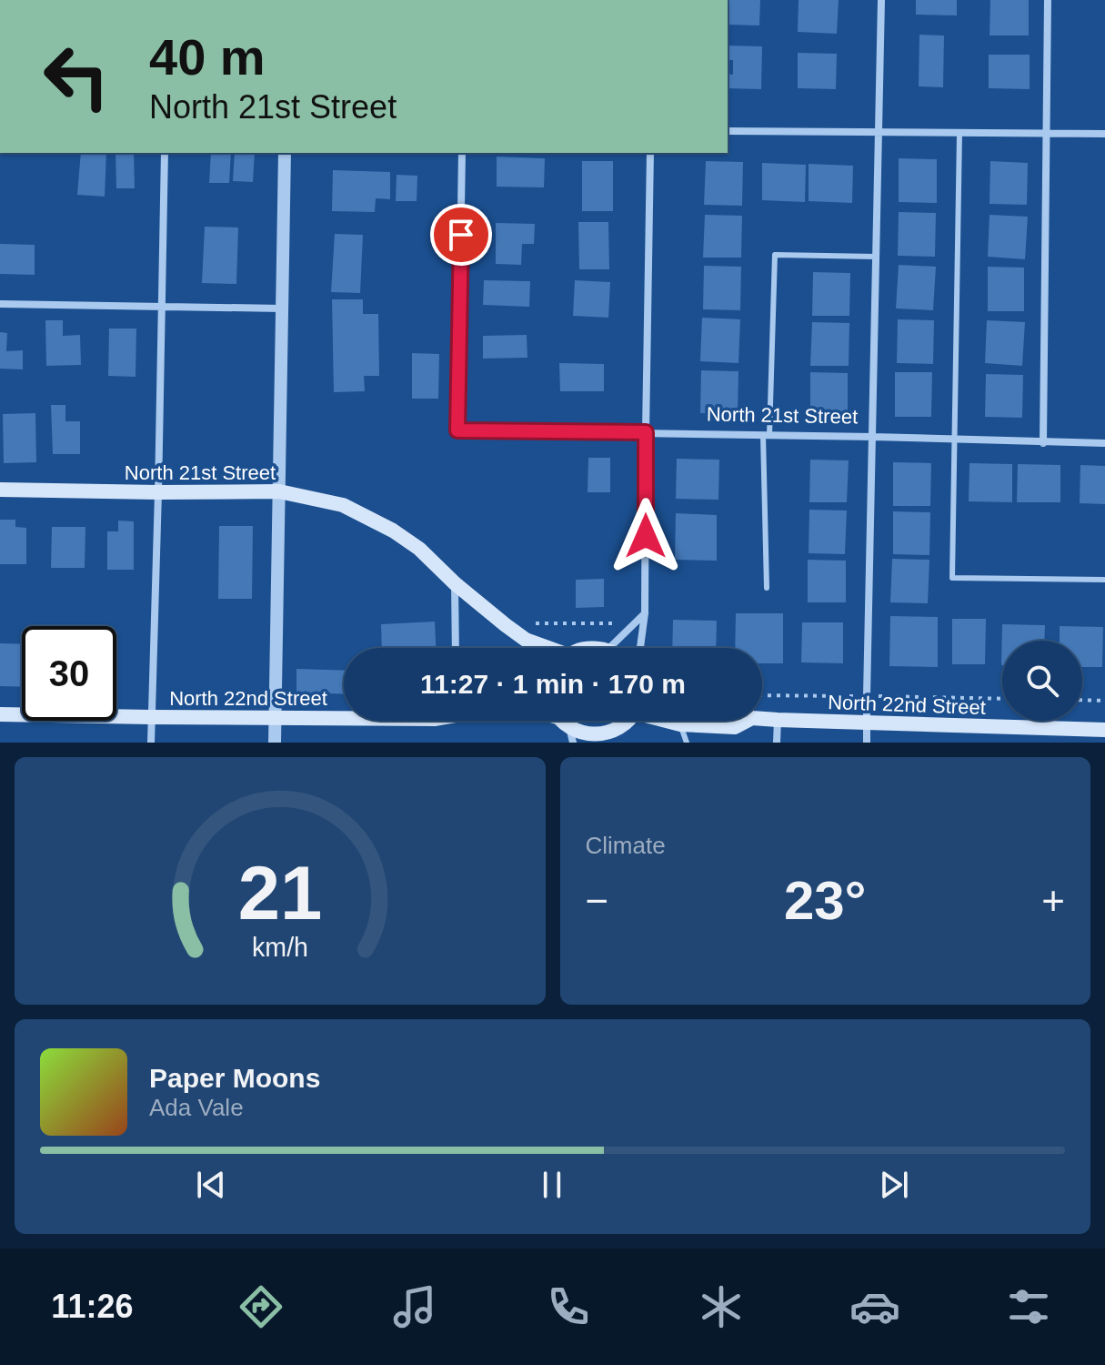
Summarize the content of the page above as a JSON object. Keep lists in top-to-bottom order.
{
  "streets": {
    "main road": ["North 21st Street", "North 22nd Street"]
  },
  "page": {
    "turn": ["40 m", "North 21st Street"],
    "limit": "30",
    "trip": "11:27 · 1 min · 170 m",
    "tile": "Climate",
    "heat": ["−", "23°", "+"],
    "song": ["Paper Moons", "Ada Vale"],
    "tabs": "11:26",
    "gauge": ["21", "km/h"]
  }
}
